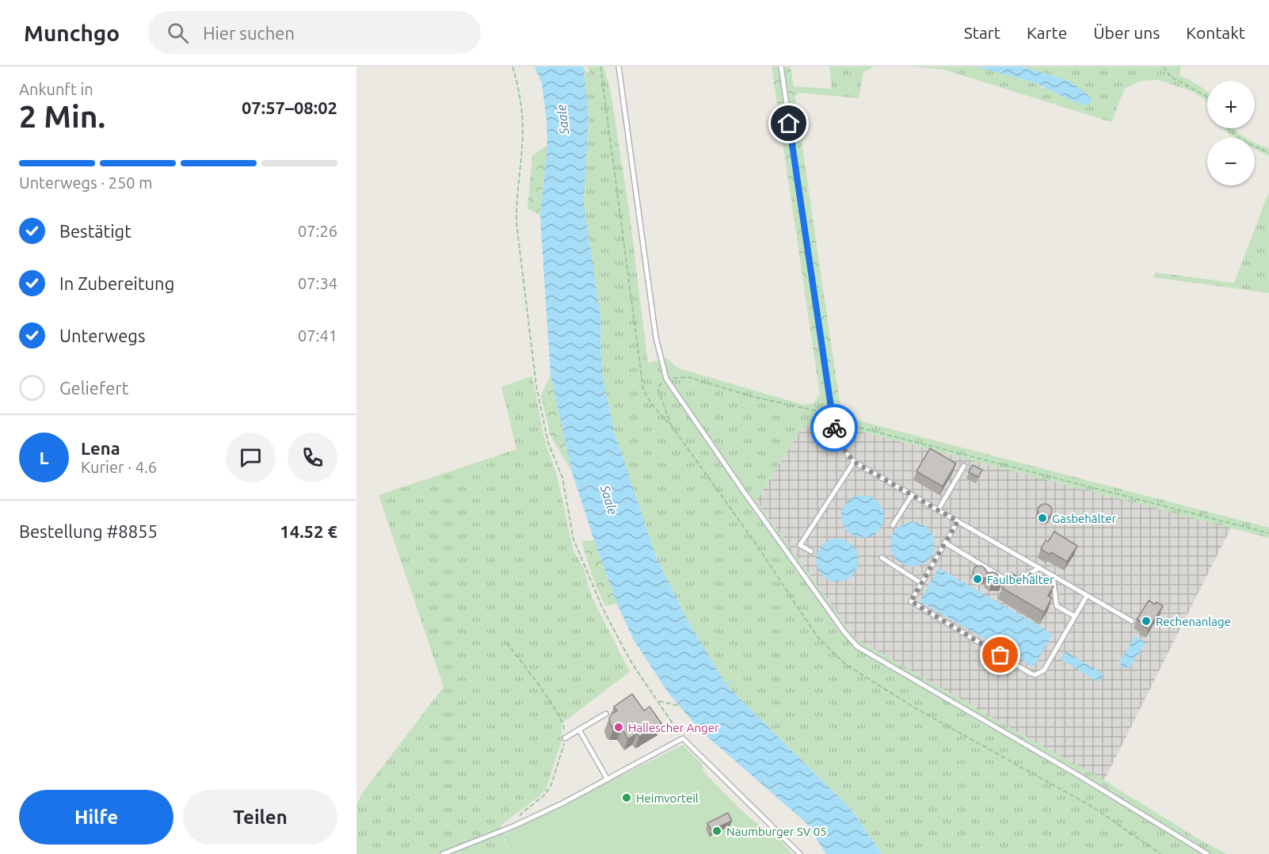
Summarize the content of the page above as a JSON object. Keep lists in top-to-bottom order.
{
  "water": ["Saale"],
  "places": [
    "Gasbehälter",
    "Faulbehälter",
    "Rechenanlage",
    "Hallescher Anger",
    "Heimvorteil",
    "Naumburger SV 05"
  ],
  "page": {
    "header": "Munchgo",
    "search": "Hier suchen",
    "nav": [
      "Start",
      "Karte",
      "Über uns",
      "Kontakt"
    ],
    "heading": ["2 Min.", "Ankunft in", "07:57–08:02"],
    "panel": [
      "Lena",
      "Kurier · 4.6",
      "Bestellung #8855",
      "14.52 €"
    ],
    "map_buttons": ["+", "−"],
    "bar": "Unterwegs · 250 m",
    "list": [
      ["Bestätigt", "07:26"],
      ["In Zubereitung", "07:34"],
      ["Unterwegs", "07:41"],
      "Geliefert"
    ],
    "round": "L",
    "buttons": ["Hilfe", "Teilen"]
  }
}
